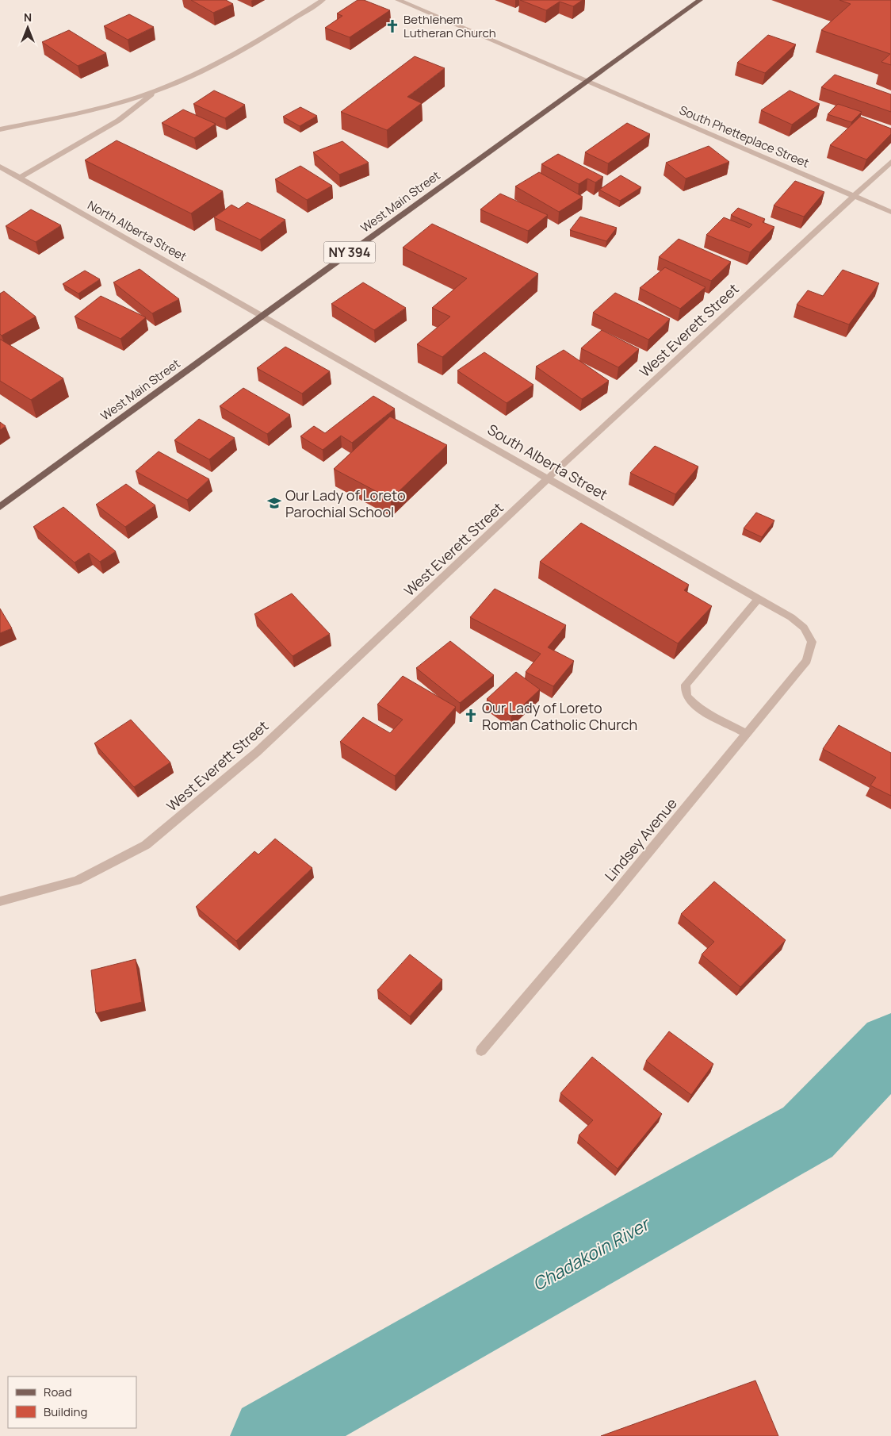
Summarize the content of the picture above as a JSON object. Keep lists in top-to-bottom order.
{
  "streets": {
    "main road": ["West Main Street", "NY 394"],
    "street": [
      "South Phetteplace Street",
      "North Alberta Street",
      "West Everett Street",
      "South Alberta Street",
      "Lindsey Avenue"
    ]
  },
  "crossings": [
    ["South Phetteplace Street", "West Main Street"],
    ["South Phetteplace Street", "West Everett Street"],
    ["West Main Street", "North Alberta Street"],
    ["West Main Street", "South Alberta Street"],
    ["North Alberta Street", "South Alberta Street"],
    ["West Everett Street", "South Alberta Street"],
    ["South Alberta Street", "Lindsey Avenue"]
  ],
  "water": ["Chadakoin River"],
  "places": {
    "church": ["Bethlehem Lutheran Church", "Our Lady of Loreto Roman Catholic Church"],
    "school or university": ["Our Lady of Loreto Parochial School"]
  },
  "legend": ["Road", "Building"],
  "north": "top"
}
